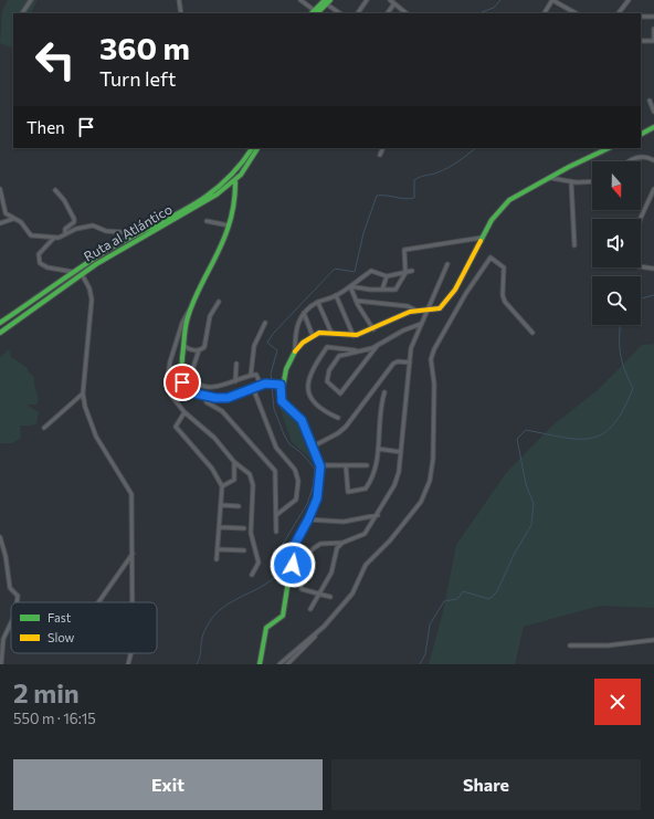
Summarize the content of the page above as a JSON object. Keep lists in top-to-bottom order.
{
  "streets": {
    "main road": ["Ruta al Atlántico"]
  },
  "legend": ["Fast", "Slow"],
  "north": "bottom",
  "page": {
    "turn": ["360 m", "Turn left"],
    "then": "Then",
    "heading": ["2 min", "550 m · 16:15"],
    "buttons": ["Exit", "Share"]
  }
}
